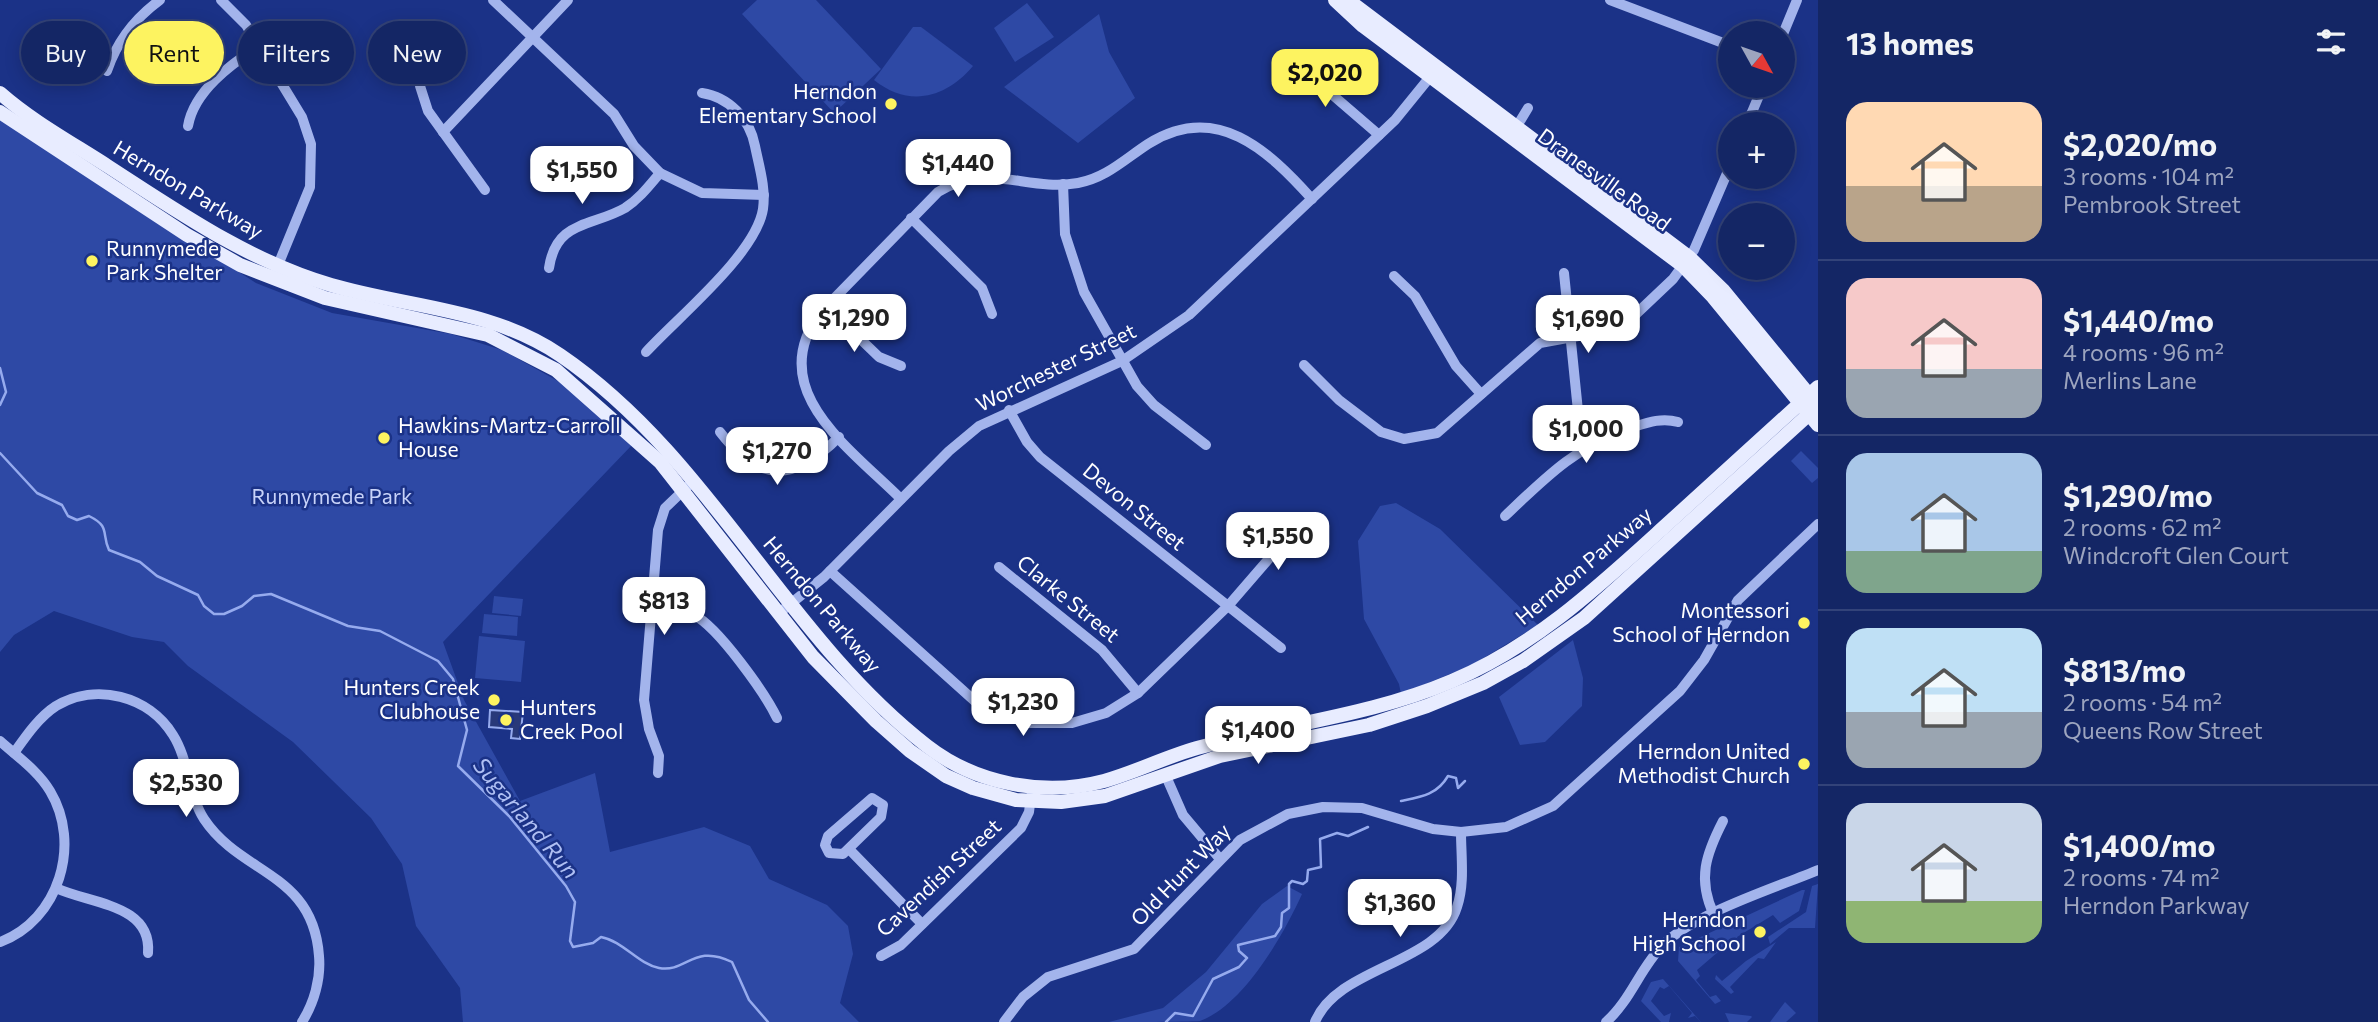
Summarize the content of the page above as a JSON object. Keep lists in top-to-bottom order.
{
  "streets": {
    "main road": ["Dranesville Road", "Herndon Parkway"],
    "street": [
      "Worchester Street",
      "Devon Street",
      "Clarke Street",
      "Old Hunt Way",
      "Cavendish Street"
    ]
  },
  "crossings": [
    ["Dranesville Road", "Herndon Parkway"],
    ["Dranesville Road", "Worchester Street"],
    ["Herndon Parkway", "Worchester Street"],
    ["Herndon Parkway", "Cavendish Street"],
    ["Worchester Street", "Devon Street"]
  ],
  "water": ["Sugarland Run"],
  "parks": ["Runnymede Park"],
  "places": [
    "Herndon Elementary School",
    "Runnymede Park Shelter",
    "Hawkins-Martz-Carroll House",
    "Montessori School of Herndon",
    "Hunters Creek Clubhouse",
    "Hunters Creek Pool",
    "Herndon United Methodist Church",
    "Herndon High School"
  ],
  "north": "bottom right",
  "page": {
    "heading": "13 homes",
    "map_buttons": ["+", "−"],
    "chip": [
      "Buy",
      "Rent",
      "Filters",
      "New"
    ],
    "price": [
      "$2,020",
      "$1,440",
      "$1,550",
      "$1,290",
      "$1,690",
      "$1,000",
      "$1,270",
      "$1,550",
      "$813",
      "$1,230",
      "$1,400",
      "$2,530",
      "$1,360"
    ],
    "list": [
      {
        "name": "$2,020/mo",
        "note": "3 rooms · 104 m² · Pembrook Street"
      },
      {
        "name": "$1,440/mo",
        "note": "4 rooms · 96 m² · Merlins Lane"
      },
      {
        "name": "$1,290/mo",
        "note": "2 rooms · 62 m² · Windcroft Glen Court"
      },
      {
        "name": "$813/mo",
        "note": "2 rooms · 54 m² · Queens Row Street"
      },
      {
        "name": "$1,400/mo",
        "note": "2 rooms · 74 m² · Herndon Parkway"
      }
    ]
  }
}
